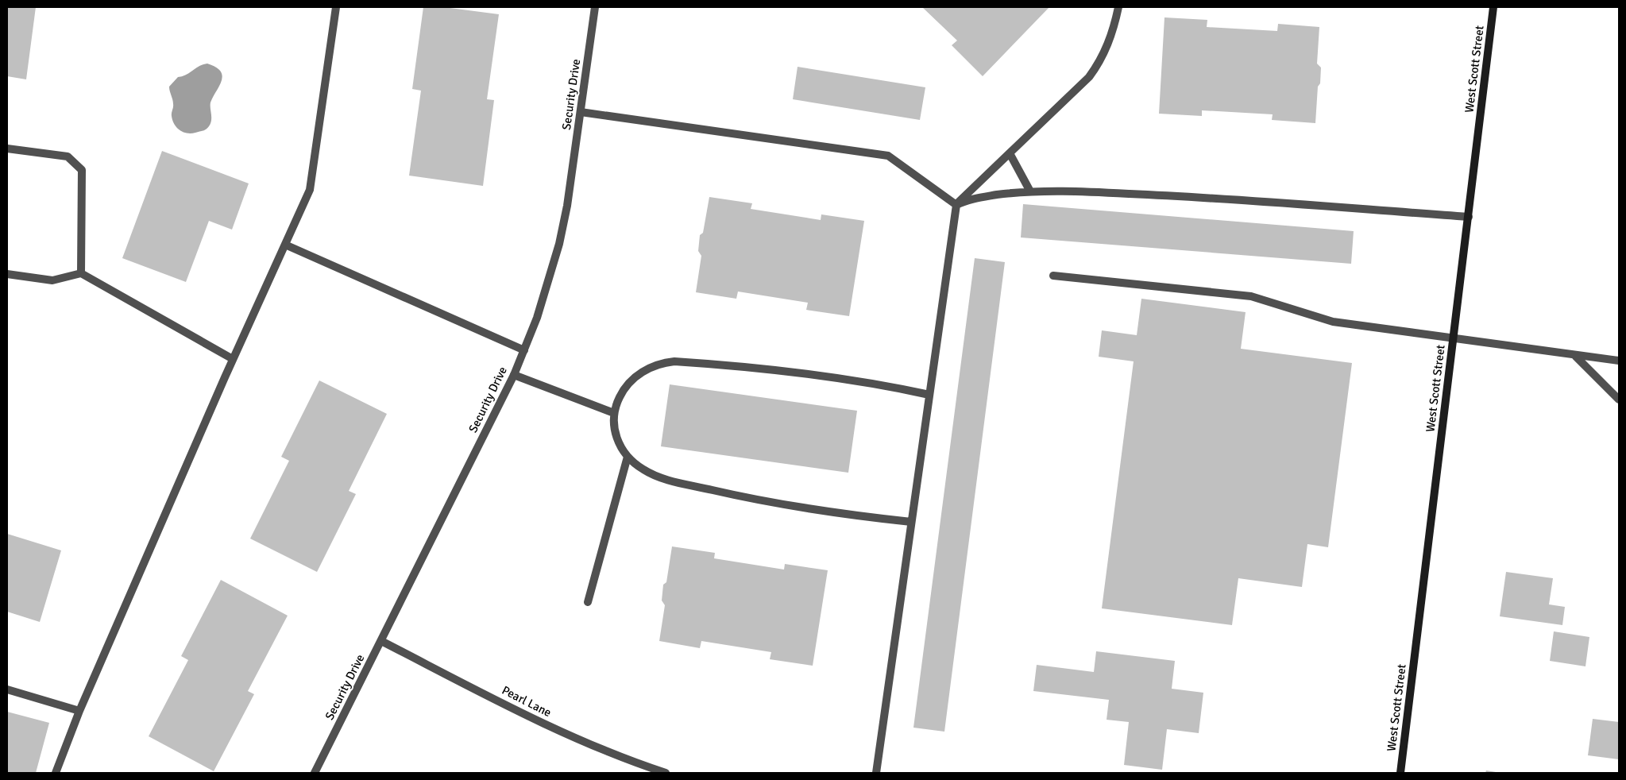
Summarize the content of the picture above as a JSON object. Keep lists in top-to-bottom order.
{
  "streets": {
    "main road": ["West Scott Street"],
    "street": ["Security Drive", "Pearl Lane"]
  },
  "crossings": [
    ["Security Drive", "Pearl Lane"]
  ]
}
